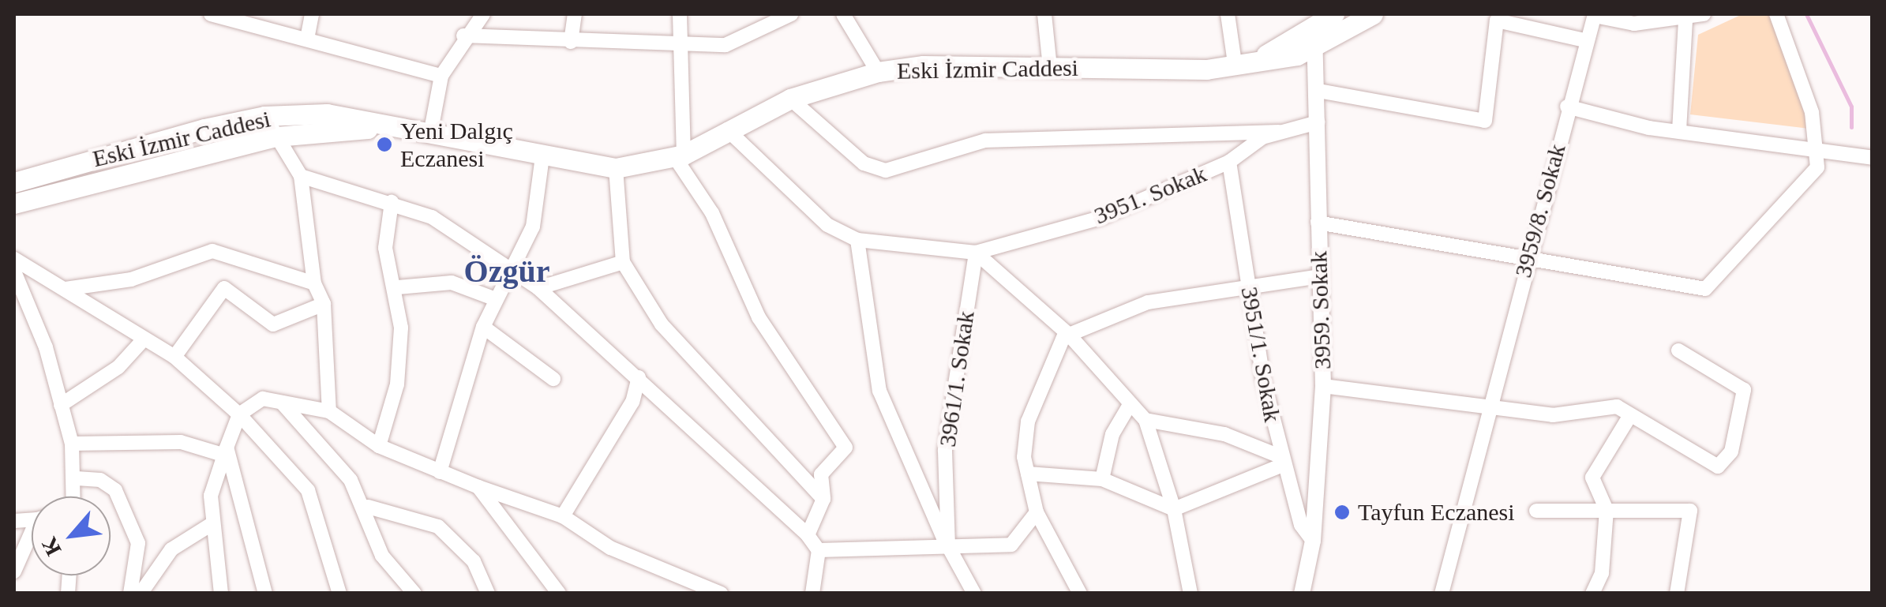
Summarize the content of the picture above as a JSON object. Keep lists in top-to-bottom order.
{
  "streets": {
    "main road": ["Eski İzmir Caddesi"],
    "street": [
      "3951. Sokak",
      "3959/8. Sokak",
      "3959. Sokak",
      "3951/1. Sokak",
      "3961/1. Sokak"
    ]
  },
  "crossings": [
    ["Eski İzmir Caddesi", "3959. Sokak"],
    ["3951. Sokak", "3959. Sokak"],
    ["3951. Sokak", "3951/1. Sokak"],
    ["3951. Sokak", "3961/1. Sokak"],
    ["3959. Sokak", "3951/1. Sokak"]
  ],
  "districts": ["Özgür"],
  "places": ["Yeni Dalgıç Eczanesi", "Tayfun Eczanesi"],
  "north": "bottom left"
}
